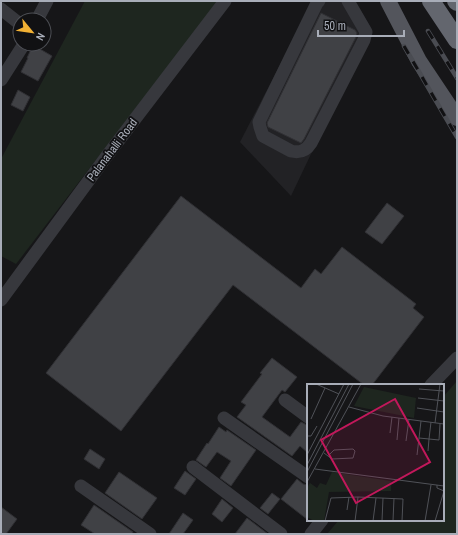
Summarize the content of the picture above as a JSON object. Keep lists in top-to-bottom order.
{
  "streets": {
    "street": ["Palanahalli Road"]
  },
  "scale_bar": "50 m",
  "north": "bottom right"
}
